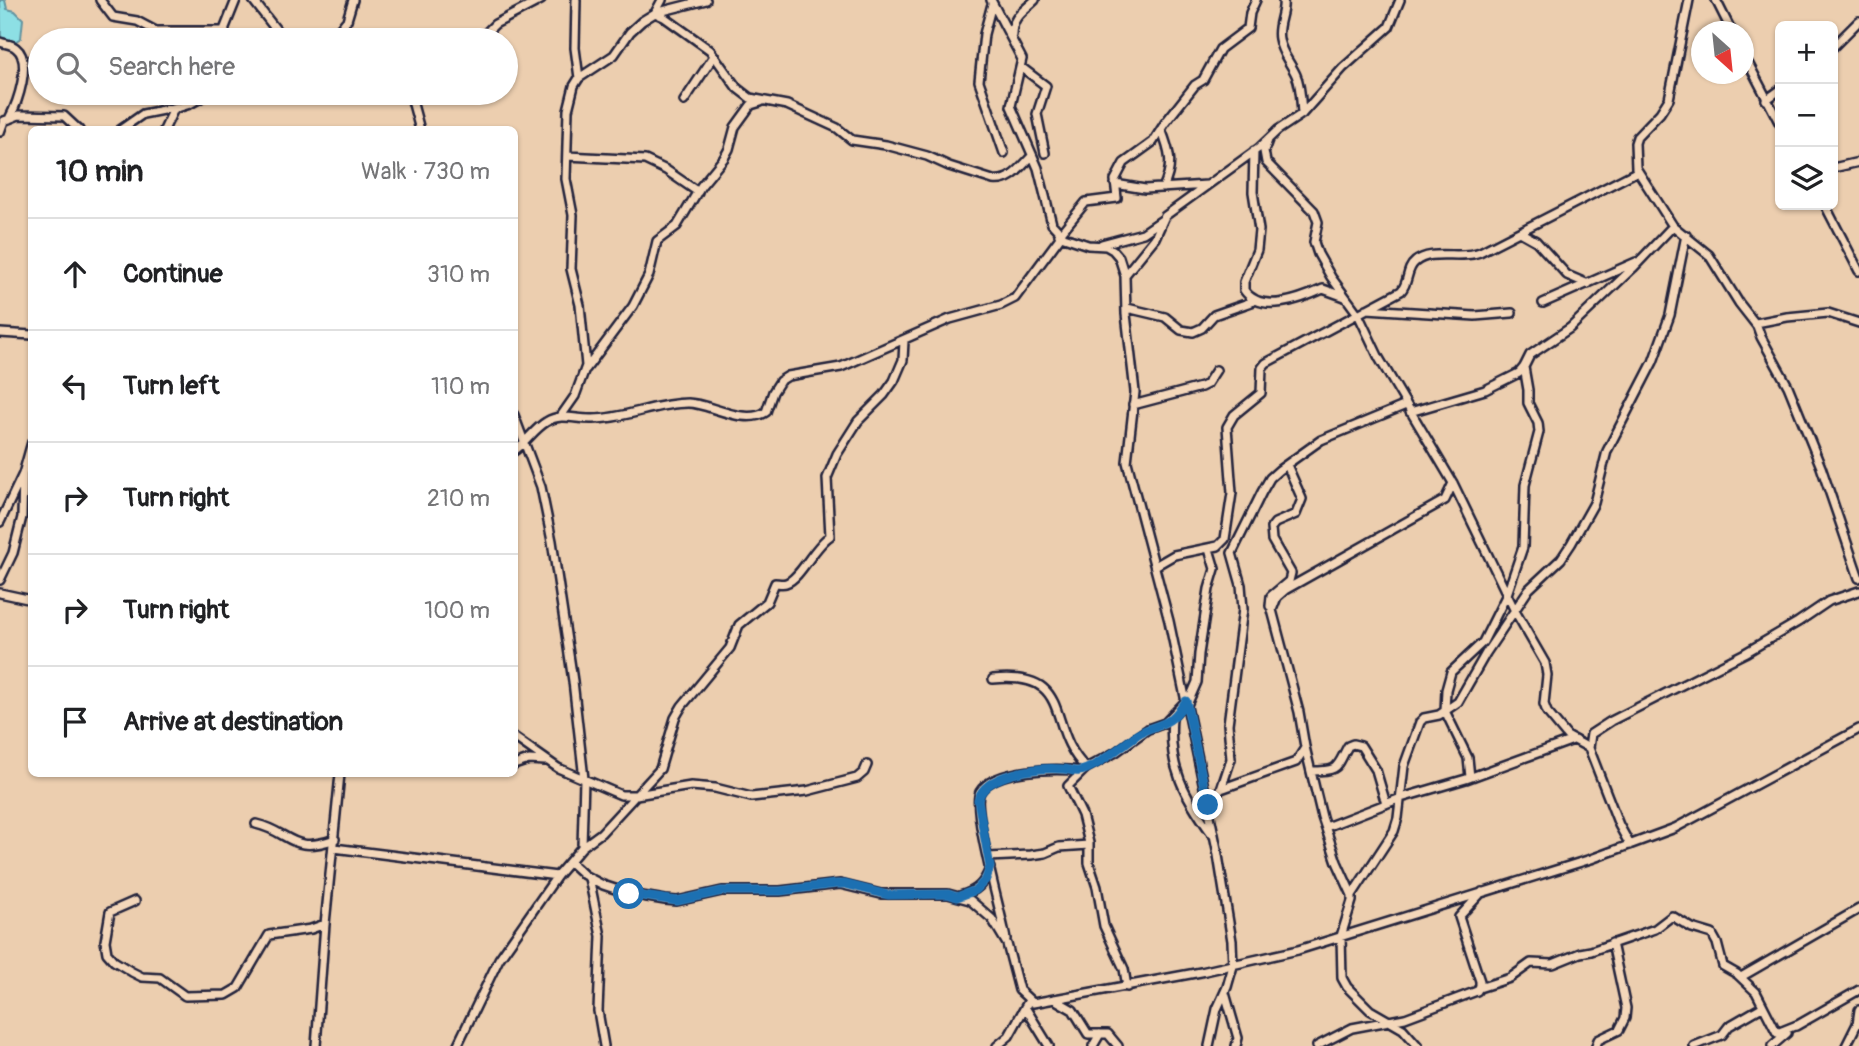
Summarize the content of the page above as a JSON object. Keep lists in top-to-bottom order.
{
  "north": "bottom right",
  "page": {
    "map_buttons": ["+", "−"],
    "search": "Search here",
    "heading": ["10 min", "Walk · 730 m"],
    "list": [
      ["Continue", "310 m"],
      ["Turn left", "110 m"],
      ["Turn right", "210 m"],
      ["Turn right", "100 m"],
      "Arrive at destination"
    ]
  }
}
